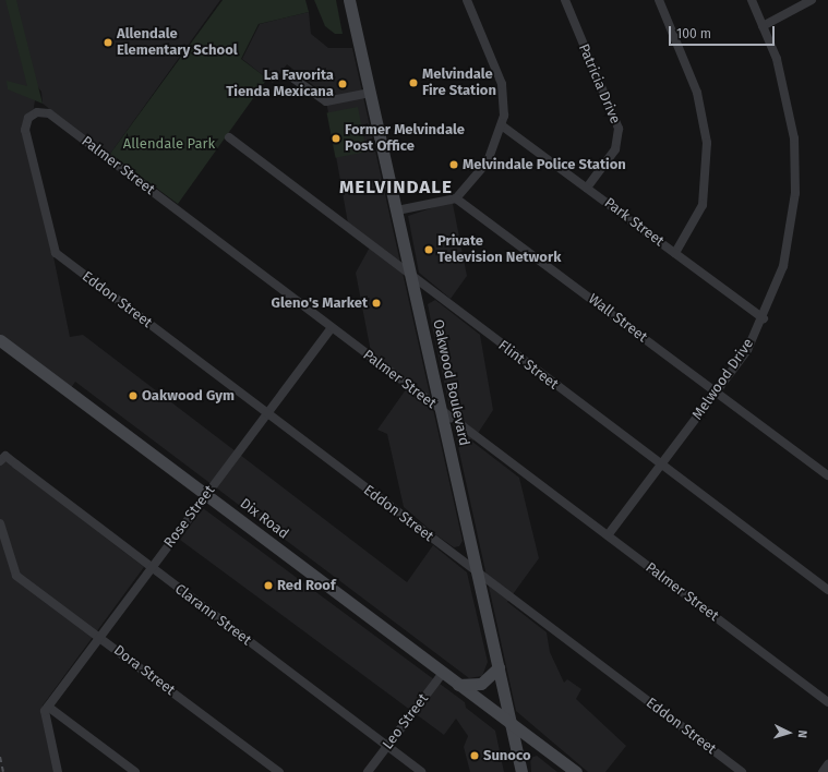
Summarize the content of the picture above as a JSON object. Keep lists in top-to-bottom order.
{
  "streets": {
    "main road": ["Oakwood Boulevard", "Dix Road"],
    "street": [
      "Patricia Drive",
      "Palmer Street",
      "Park Street",
      "Eddon Street",
      "Wall Street",
      "Flint Street",
      "Melwood Drive",
      "Rose Street",
      "Clarann Street",
      "Dora Street",
      "Leo Street"
    ]
  },
  "crossings": [
    ["Patricia Drive", "Park Street"],
    ["Palmer Street", "Eddon Street"],
    ["Palmer Street", "Melwood Drive"],
    ["Palmer Street", "Oakwood Boulevard"],
    ["Palmer Street", "Rose Street"],
    ["Park Street", "Melwood Drive"],
    ["Eddon Street", "Oakwood Boulevard"],
    ["Eddon Street", "Rose Street"],
    ["Wall Street", "Melwood Drive"],
    ["Flint Street", "Melwood Drive"],
    ["Flint Street", "Oakwood Boulevard"],
    ["Oakwood Boulevard", "Dix Road"],
    ["Rose Street", "Dix Road"],
    ["Rose Street", "Clarann Street"],
    ["Rose Street", "Dora Street"],
    ["Dix Road", "Leo Street"],
    ["Clarann Street", "Leo Street"]
  ],
  "districts": ["MELVINDALE"],
  "parks": ["Allendale Park"],
  "places": [
    "Allendale Elementary School",
    "Melvindale Fire Station",
    "La Favorita Tienda Mexicana",
    "Former Melvindale Post Office",
    "Melvindale Police Station",
    "Private Television Network",
    "Gleno's Market",
    "Oakwood Gym",
    "Red Roof",
    "Sunoco"
  ],
  "scale_bar": "100 m",
  "north": "right"
}
